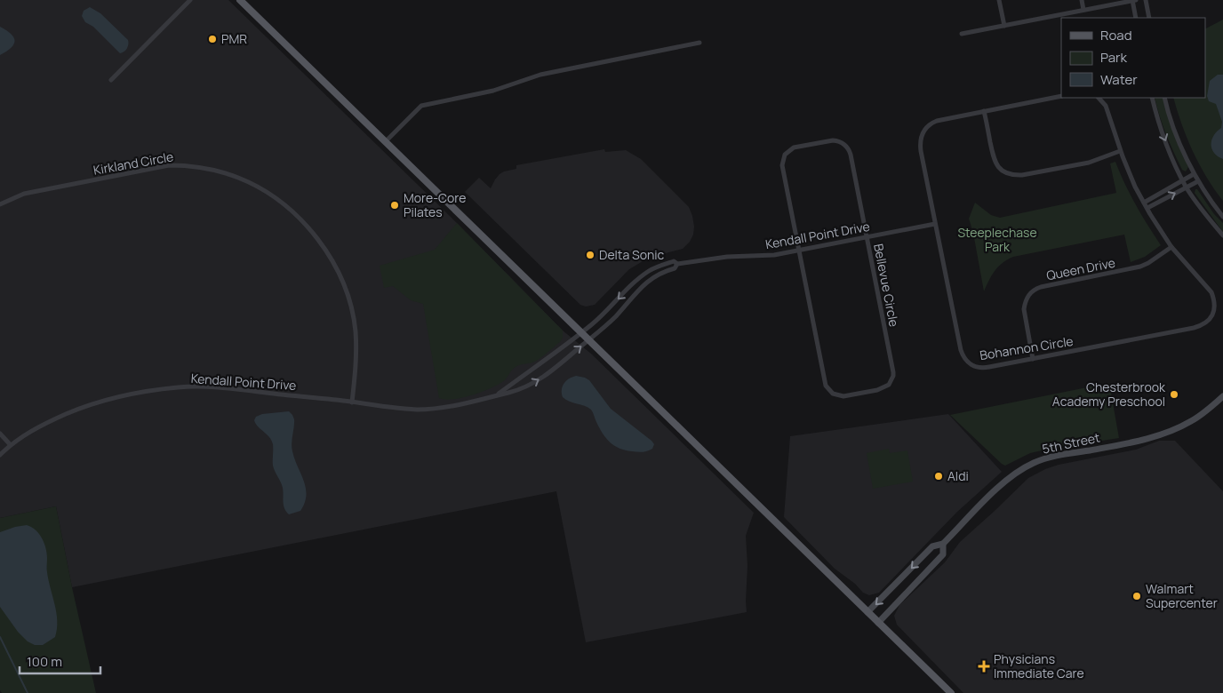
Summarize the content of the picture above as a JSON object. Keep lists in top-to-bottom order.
{
  "streets": {
    "street": [
      "Kirkland Circle",
      "Kendall Point Drive",
      "Queen Drive",
      "Bellevue Circle",
      "Bohannon Circle",
      "5th Street"
    ]
  },
  "crossings": [
    ["Kirkland Circle", "Kendall Point Drive"],
    ["Kendall Point Drive", "Bellevue Circle"],
    ["Kendall Point Drive", "Bohannon Circle"],
    ["Queen Drive", "Bohannon Circle"]
  ],
  "parks": ["Steeplechase Park"],
  "places": {
    "other": [
      "PMR",
      "More-Core Pilates",
      "Delta Sonic",
      "Chesterbrook Academy Preschool",
      "Aldi",
      "Walmart Supercenter"
    ],
    "health": ["Physicians Immediate Care"]
  },
  "legend": ["Road", "Park", "Water"],
  "scale_bar": "100 m"
}
